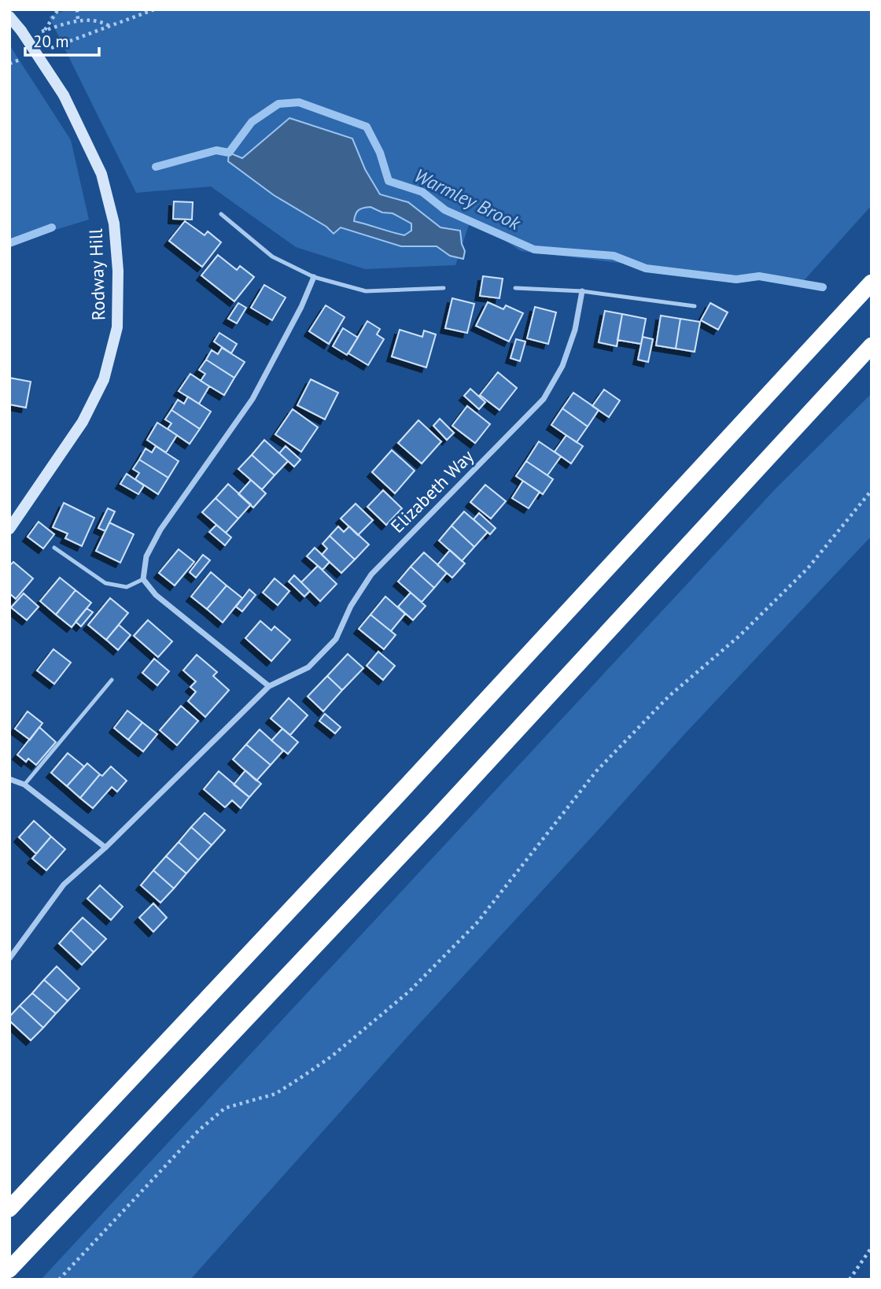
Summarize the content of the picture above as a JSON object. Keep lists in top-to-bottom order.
{
  "streets": {
    "street": ["Rodway Hill", "Elizabeth Way"]
  },
  "water": ["Warmley Brook"],
  "scale_bar": "20 m"
}
